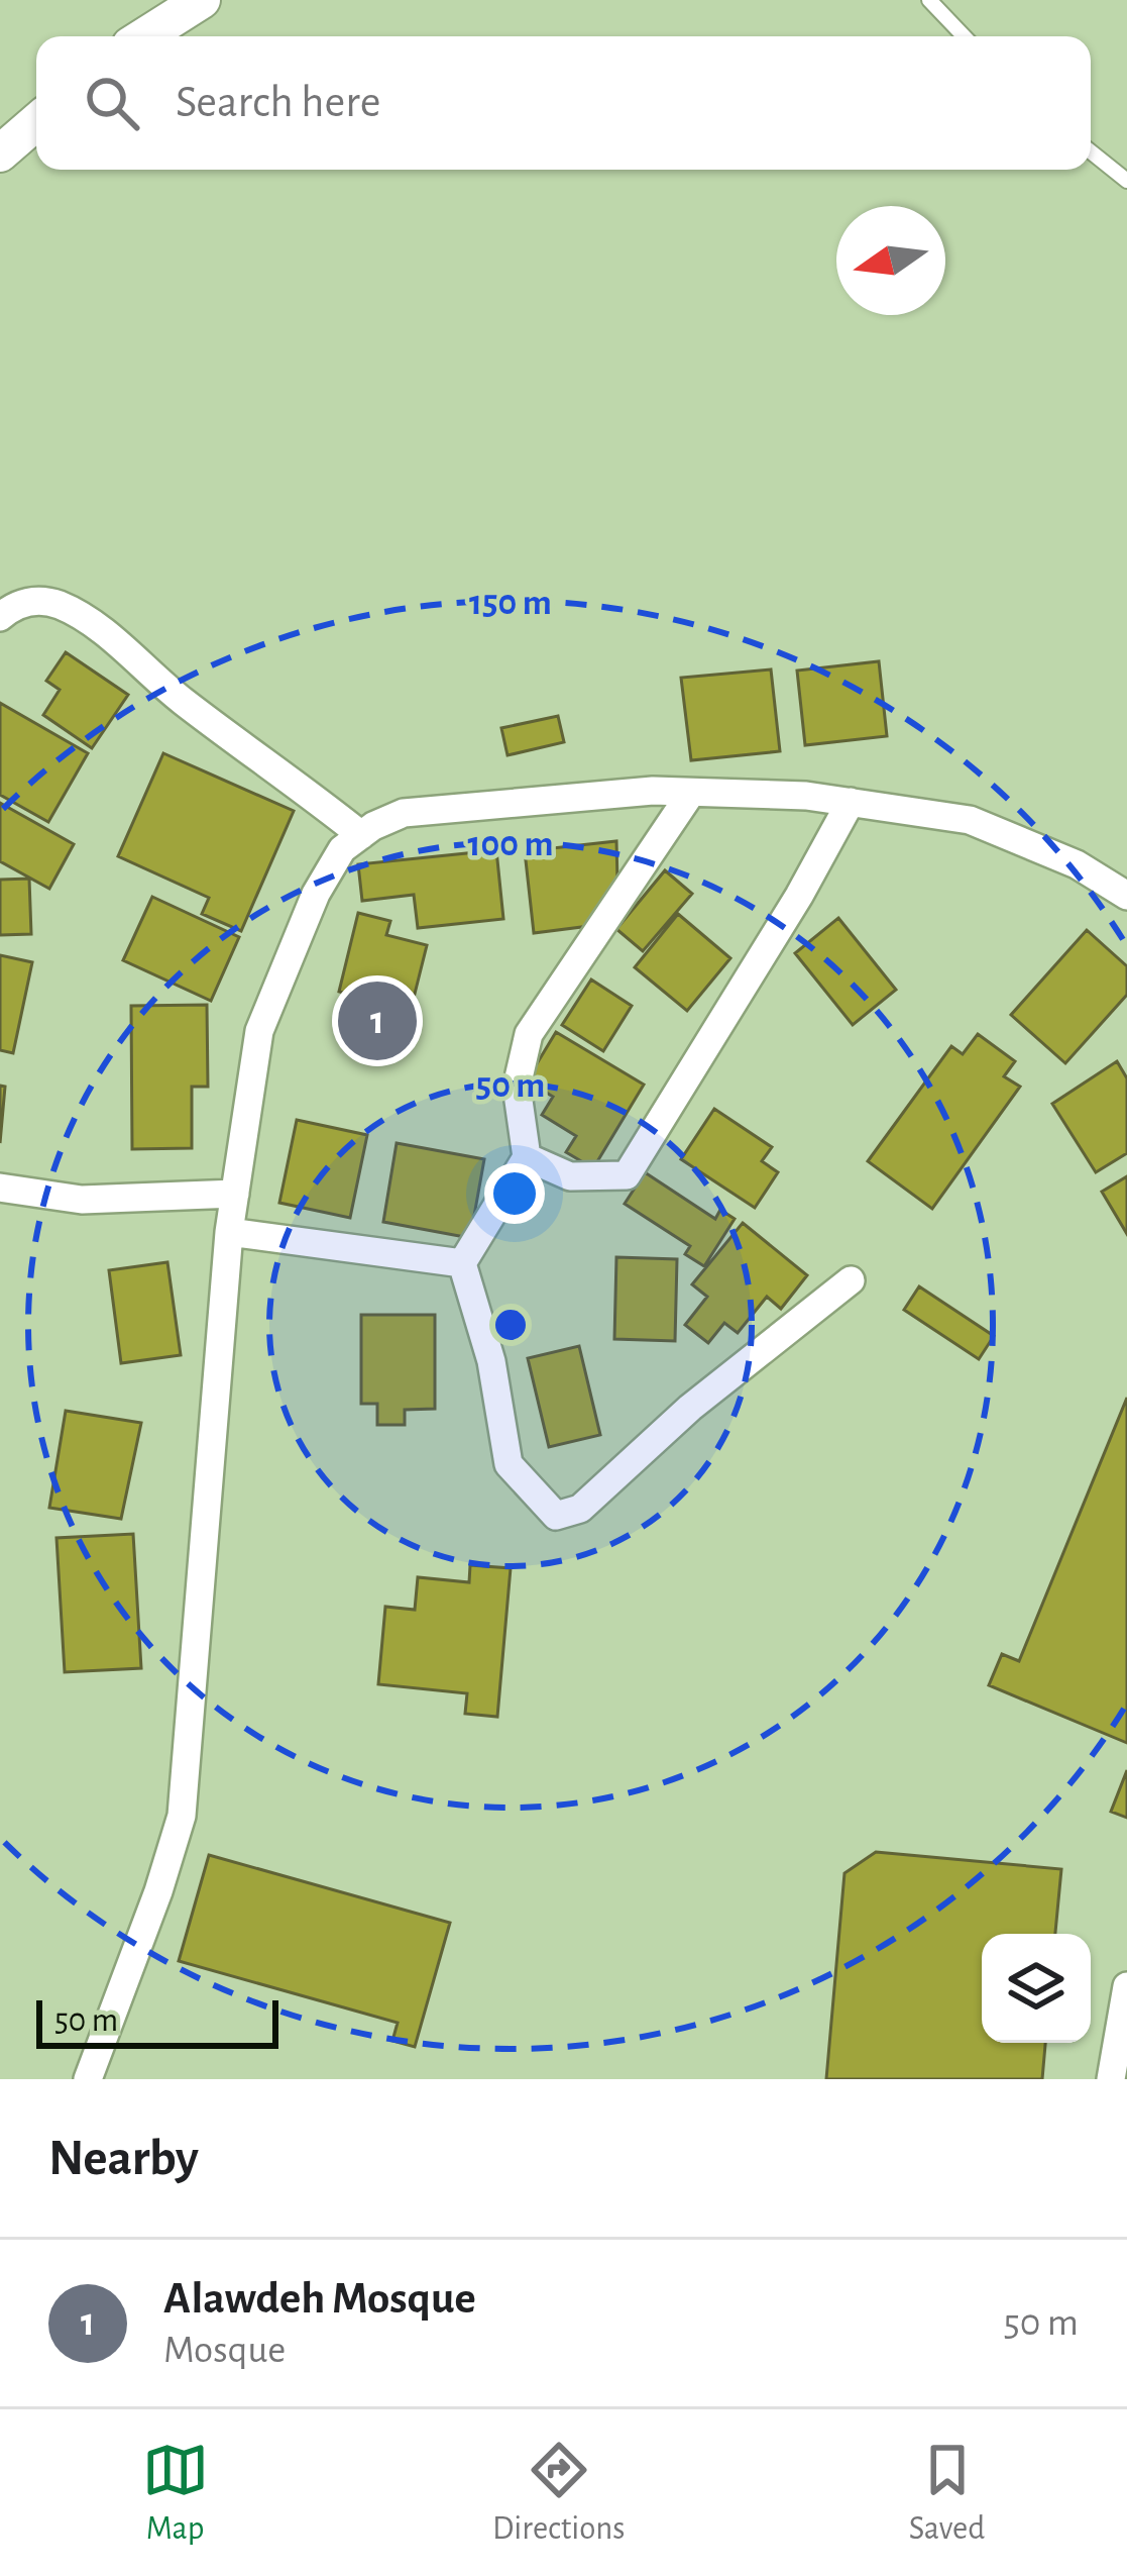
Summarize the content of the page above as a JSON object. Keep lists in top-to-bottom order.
{
  "scale_bar": "50 m",
  "north": "left",
  "page": {
    "search": "Search here",
    "pins": "1",
    "scale": "50 m",
    "heading": "Nearby",
    "list": [
      {
        "mark": "1",
        "name": "Alawdeh Mosque",
        "note": "Mosque",
        "value": "50 m"
      }
    ],
    "nav": ["Map", "Directions", "Saved"]
  },
  "rings": ["150 m", "100 m", "50 m"]
}
